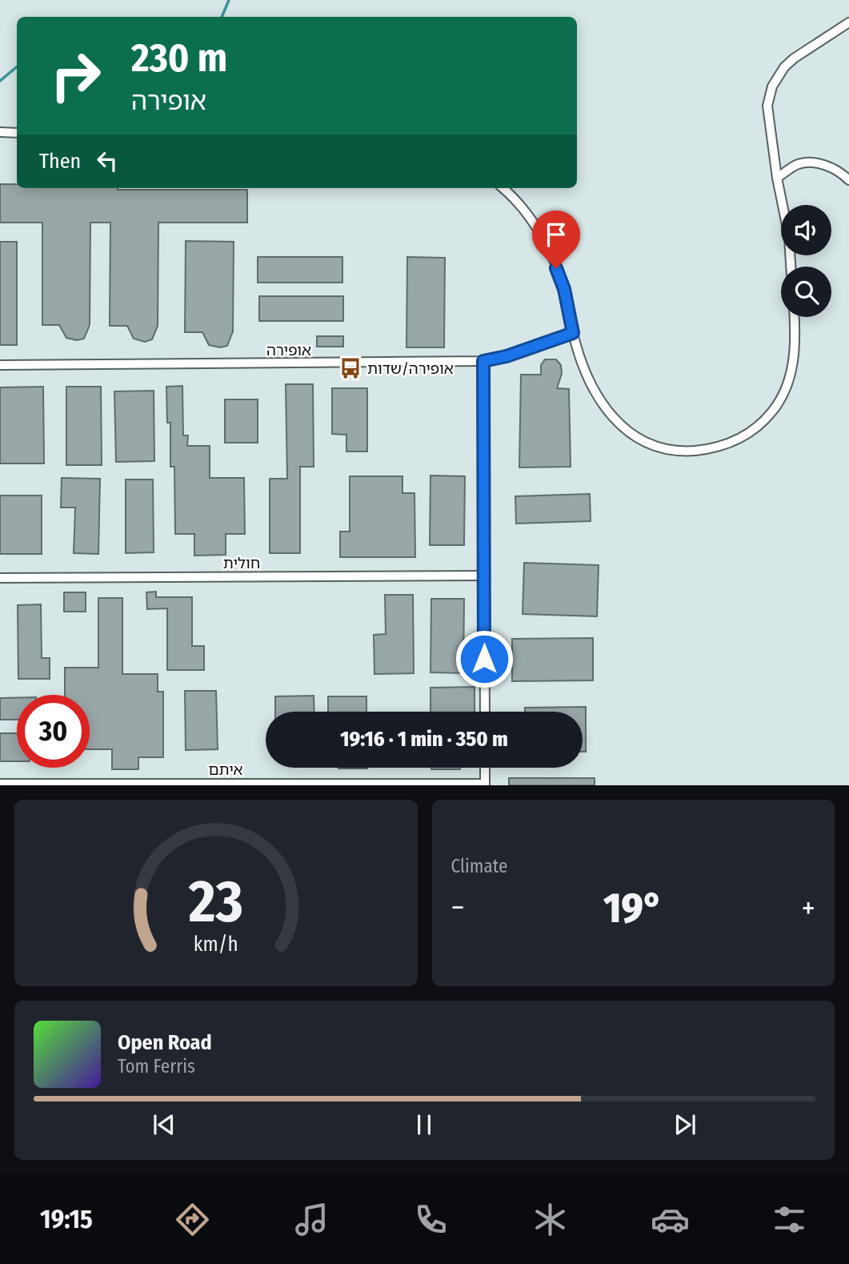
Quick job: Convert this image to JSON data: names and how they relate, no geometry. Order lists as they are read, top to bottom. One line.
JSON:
{"streets":{"street":["אופירה","חולית","איתם"]},"places":{"bus stop":["אופירה/שדות"]},"page":{"turn":["230 m","אופירה"],"then":"Then","limit":"30","trip":"19:16 · 1 min · 350 m","tile":"Climate","heat":["−","19°","+"],"song":["Open Road","Tom Ferris"],"tabs":"19:15","gauge":["23","km/h"]}}
